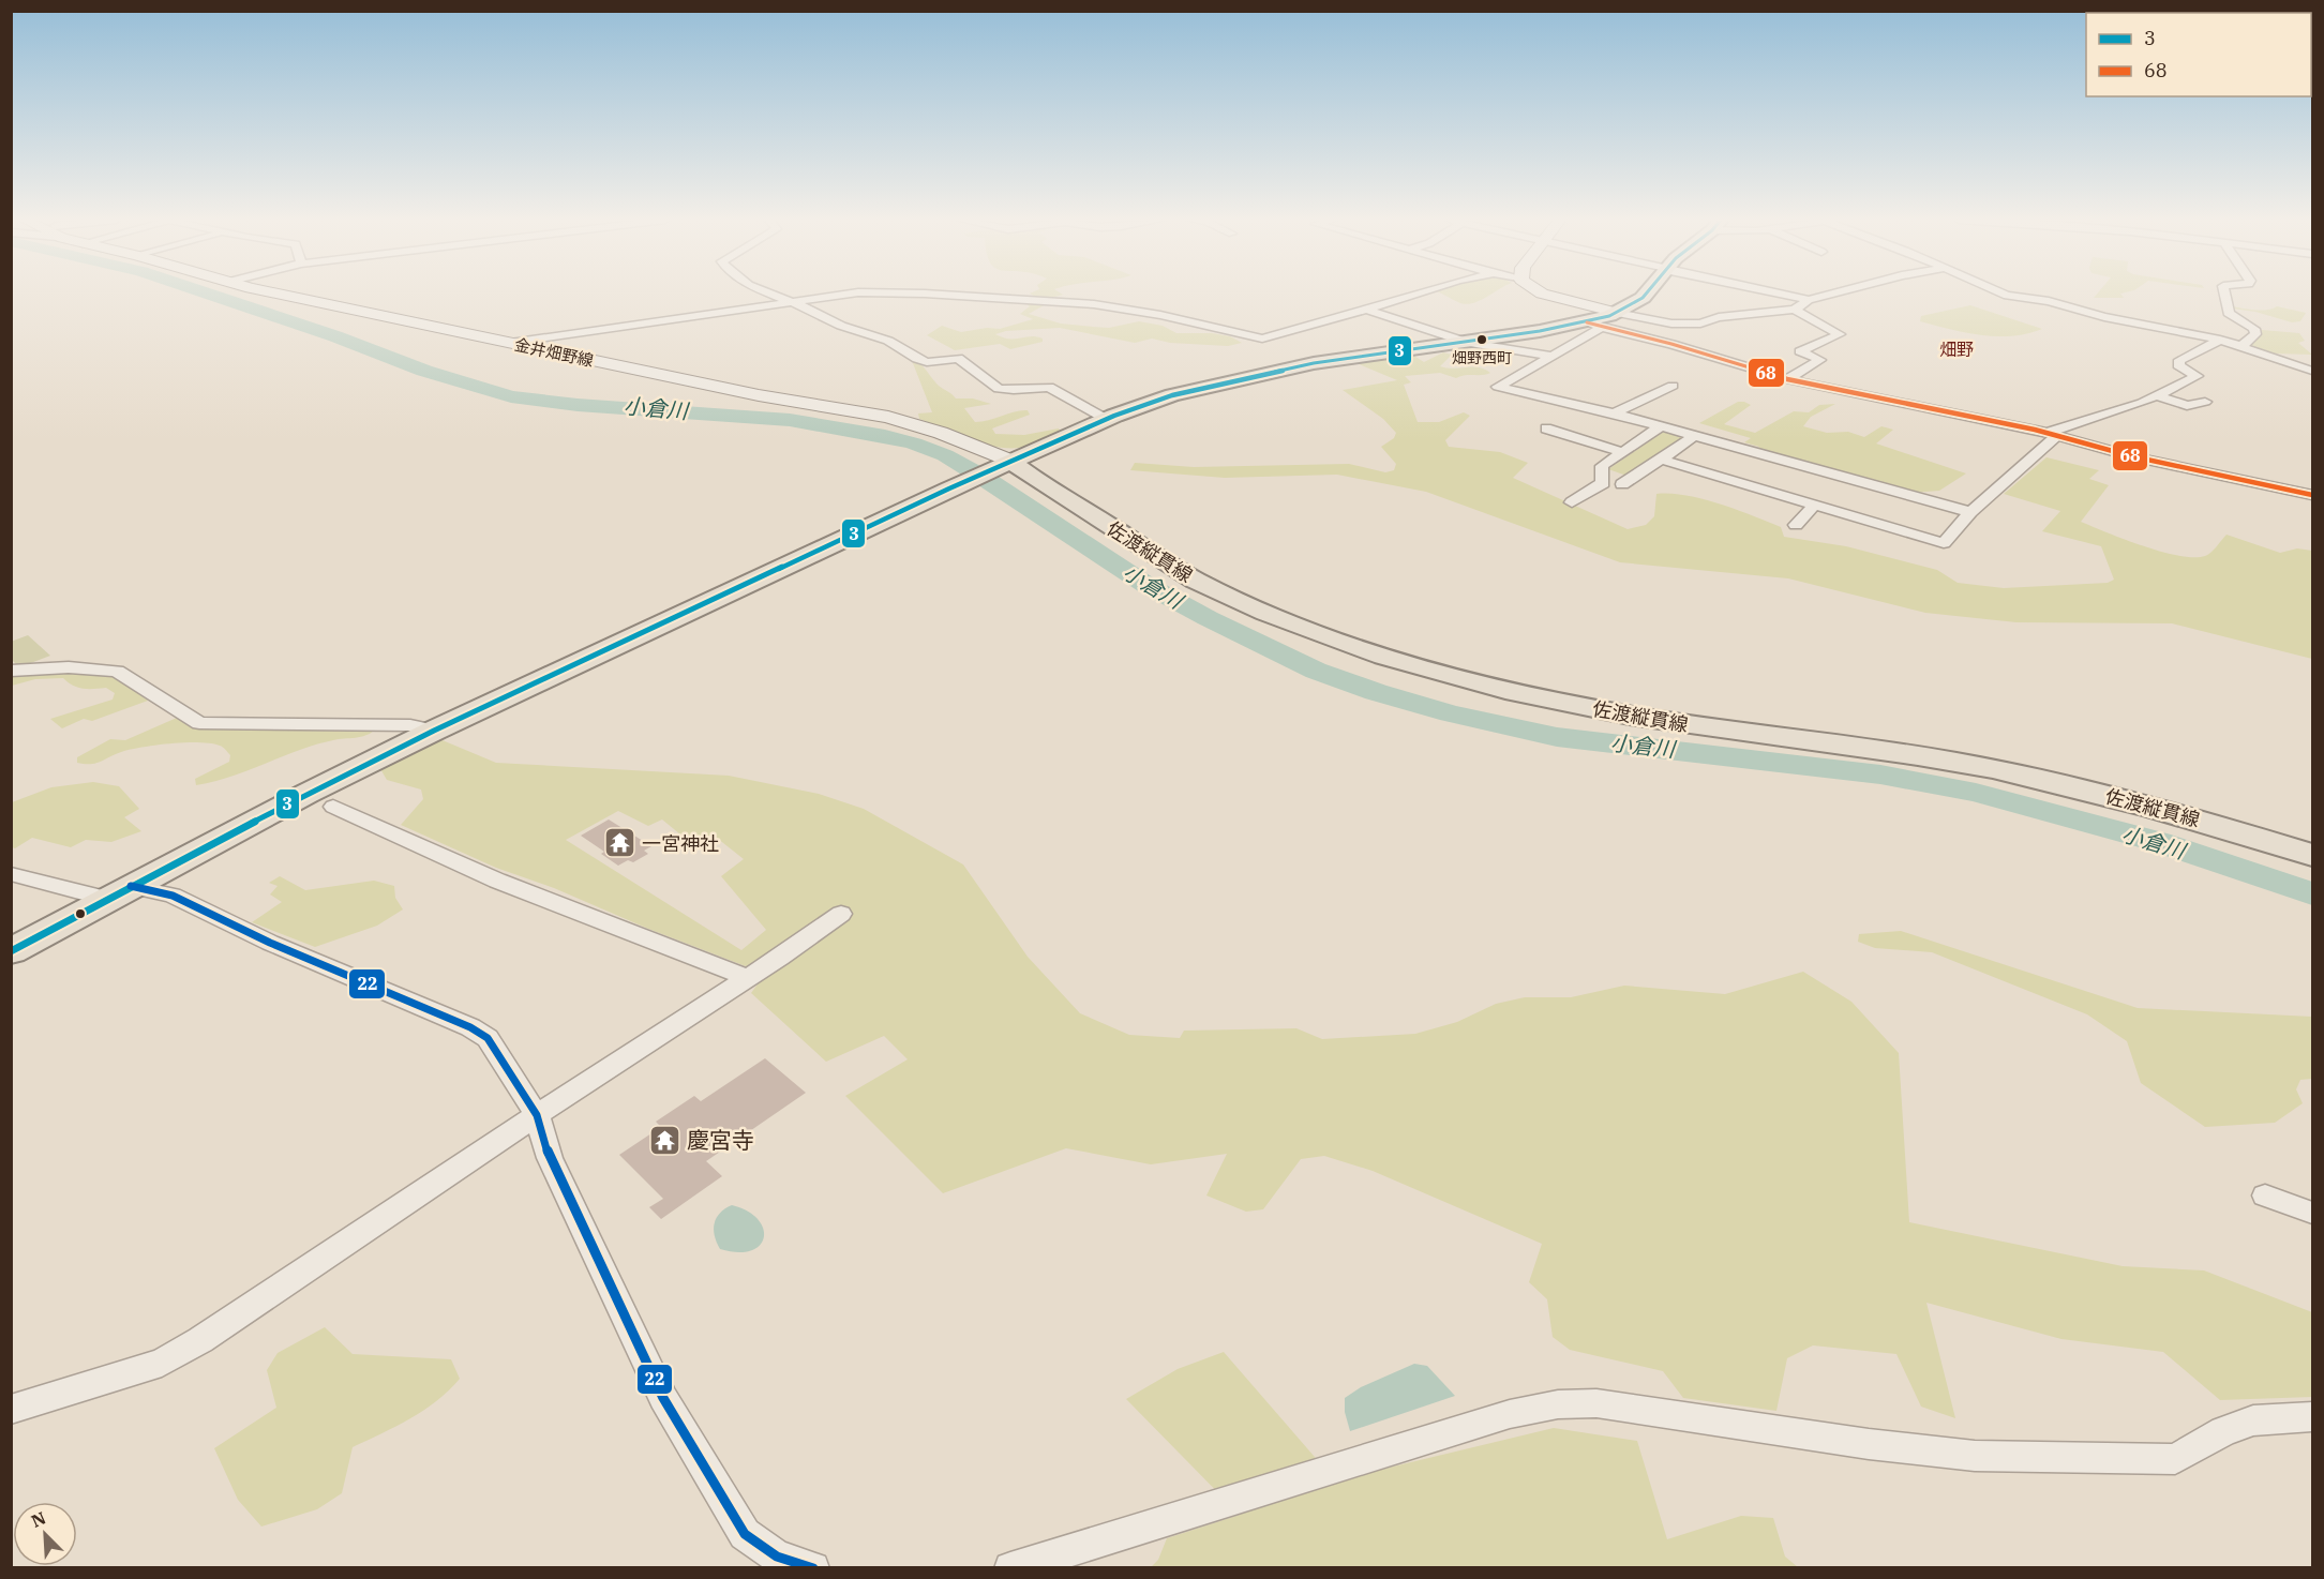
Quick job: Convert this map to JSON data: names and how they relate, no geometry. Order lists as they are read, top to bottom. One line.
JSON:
{"streets":{"main road":["金井畑野線","佐渡縦貫線"]},"crossings":[["金井畑野線","佐渡縦貫線"]],"districts":["畑野"],"water":["小倉川"],"places":{"other":["畑野西町"],"temple":["一宮神社","慶宮寺"]},"lines":["transit line 3","transit line 68","transit line 22"],"legend":["3","68"],"north":"top left"}
